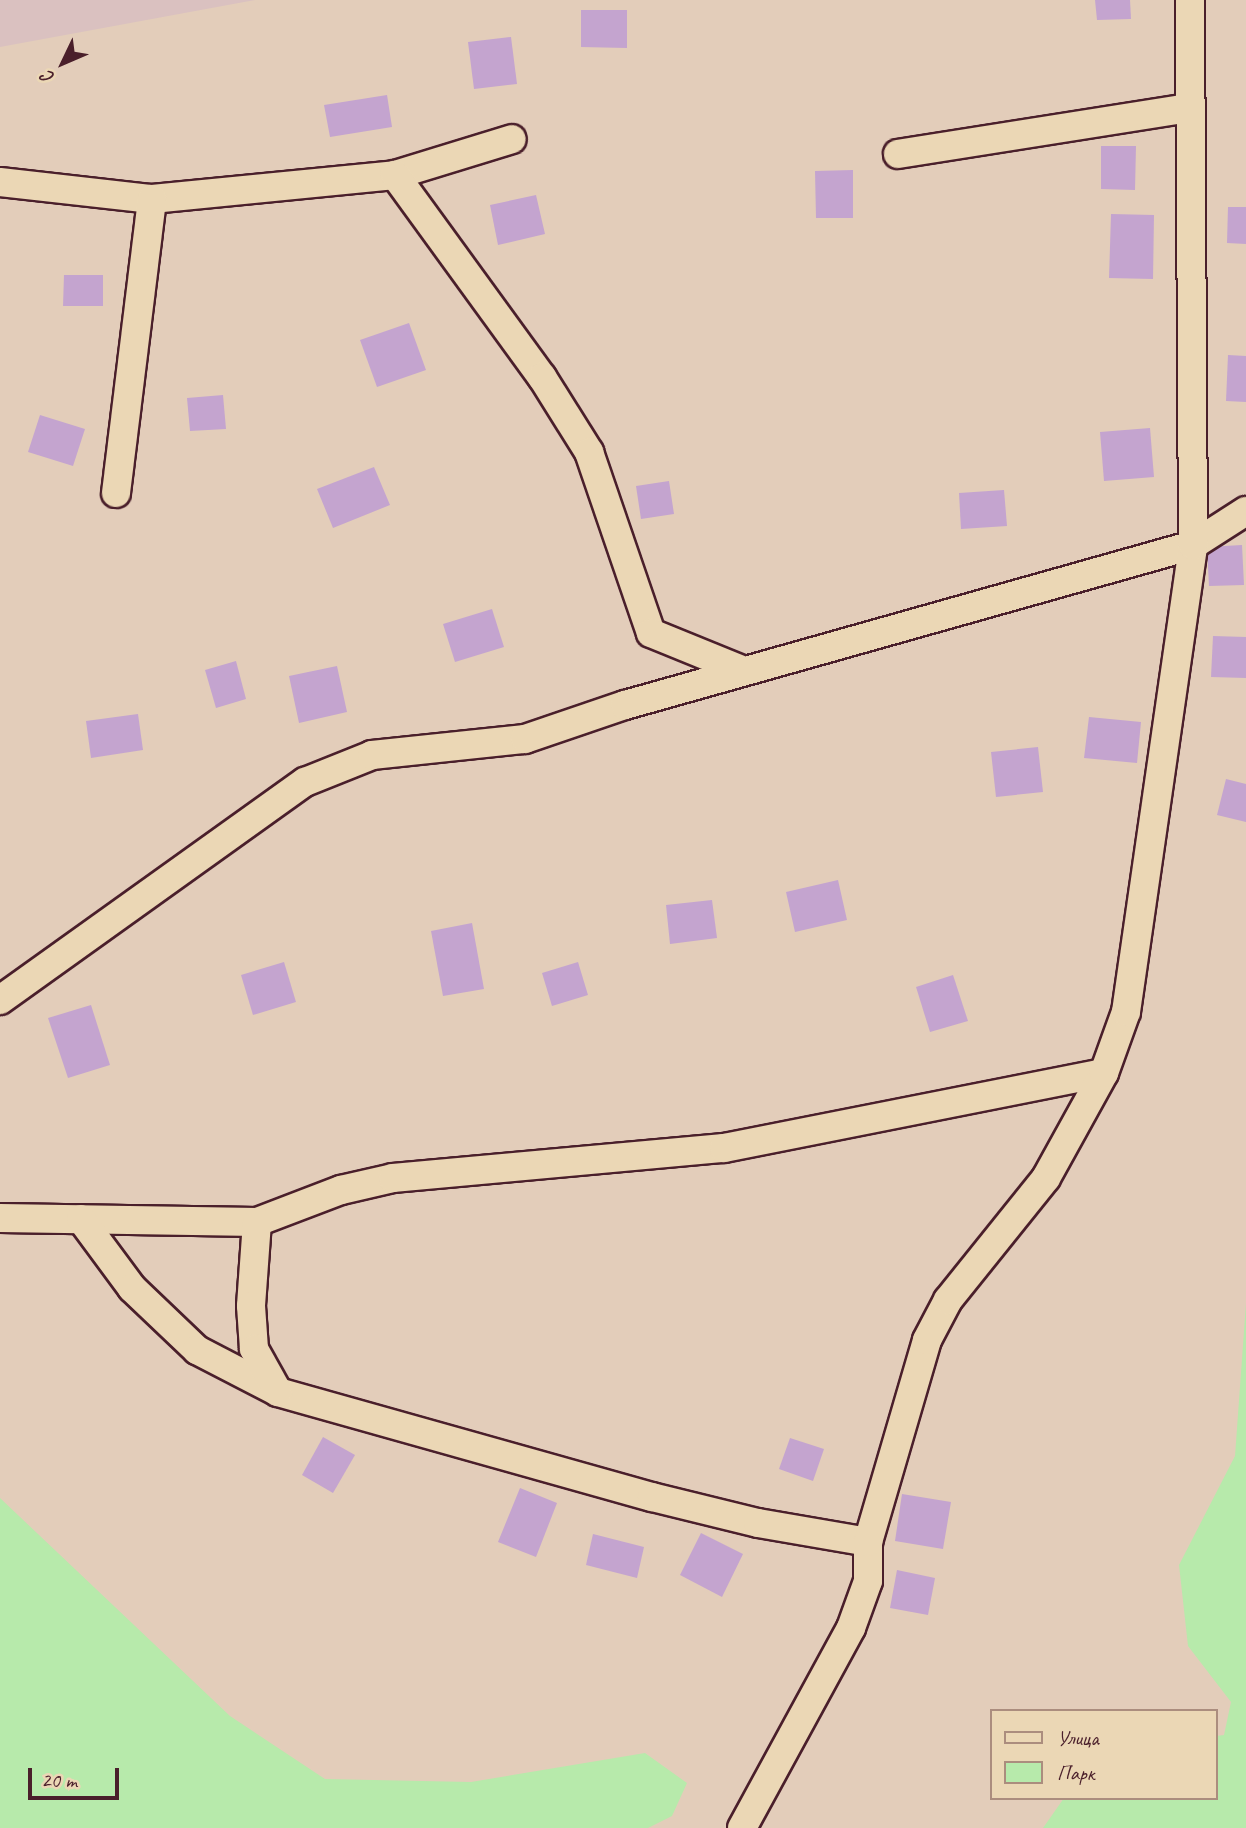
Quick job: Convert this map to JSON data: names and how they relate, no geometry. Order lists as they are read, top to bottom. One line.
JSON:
{"legend":["Улица","Парк"],"scale_bar":"20 m","north":"bottom left"}
